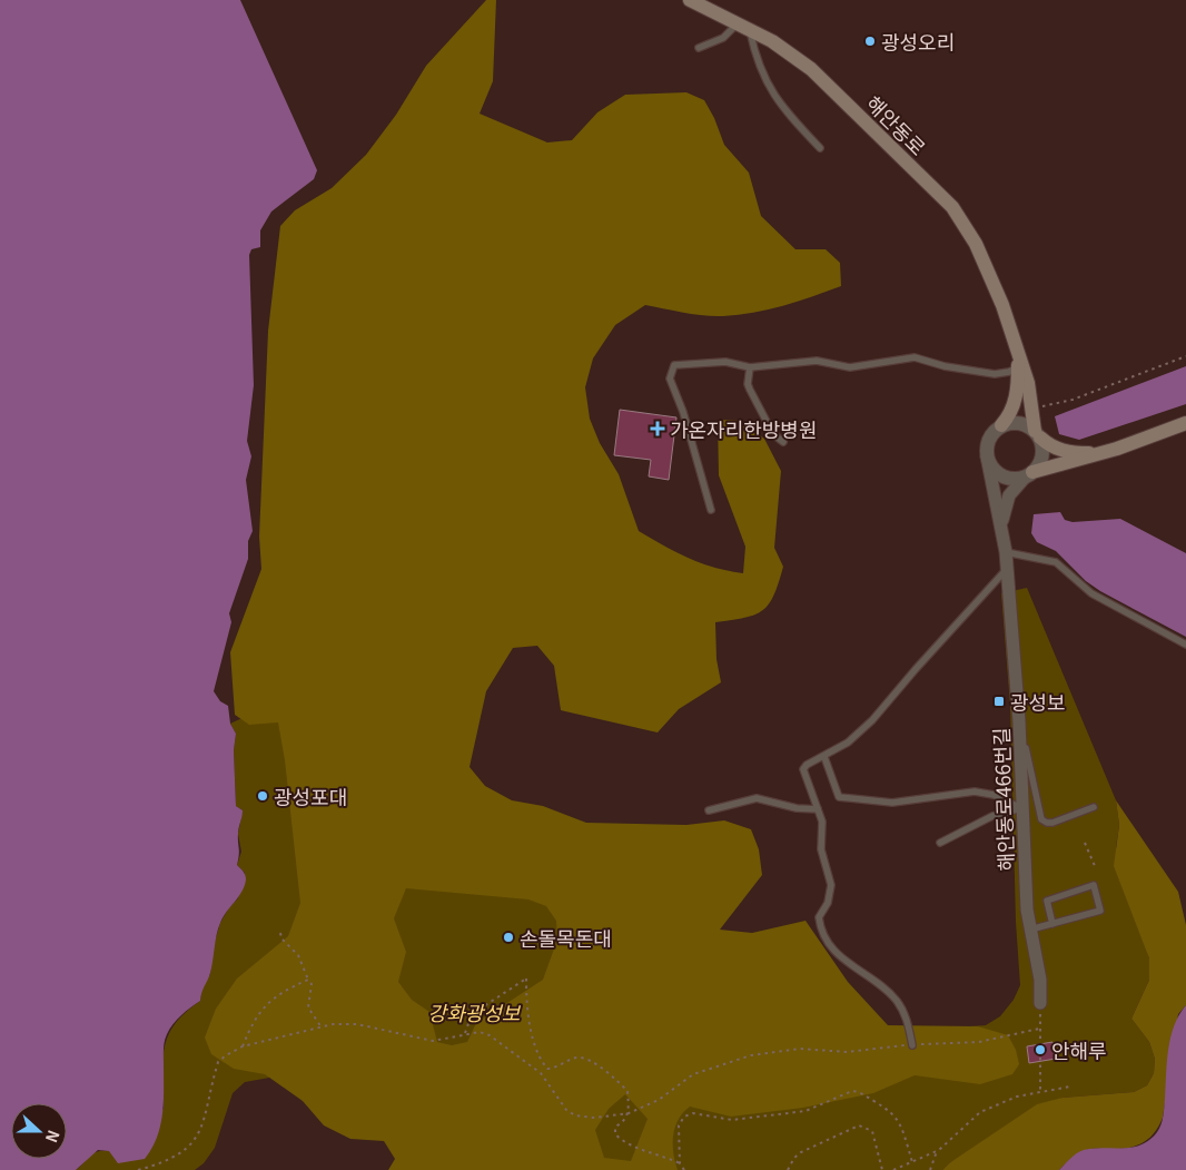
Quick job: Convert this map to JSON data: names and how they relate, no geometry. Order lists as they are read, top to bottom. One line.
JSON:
{"streets":{"main road":["해안동로"],"street":["해안동로466번길"]},"crossings":[["해안동로","해안동로466번길"]],"parks":["강화광성보"],"places":{"other":["광성오리","광성포대","손돌목돈대","안해루"],"health":["가온자리한방병원"],"transit":["광성보"]},"north":"right"}
